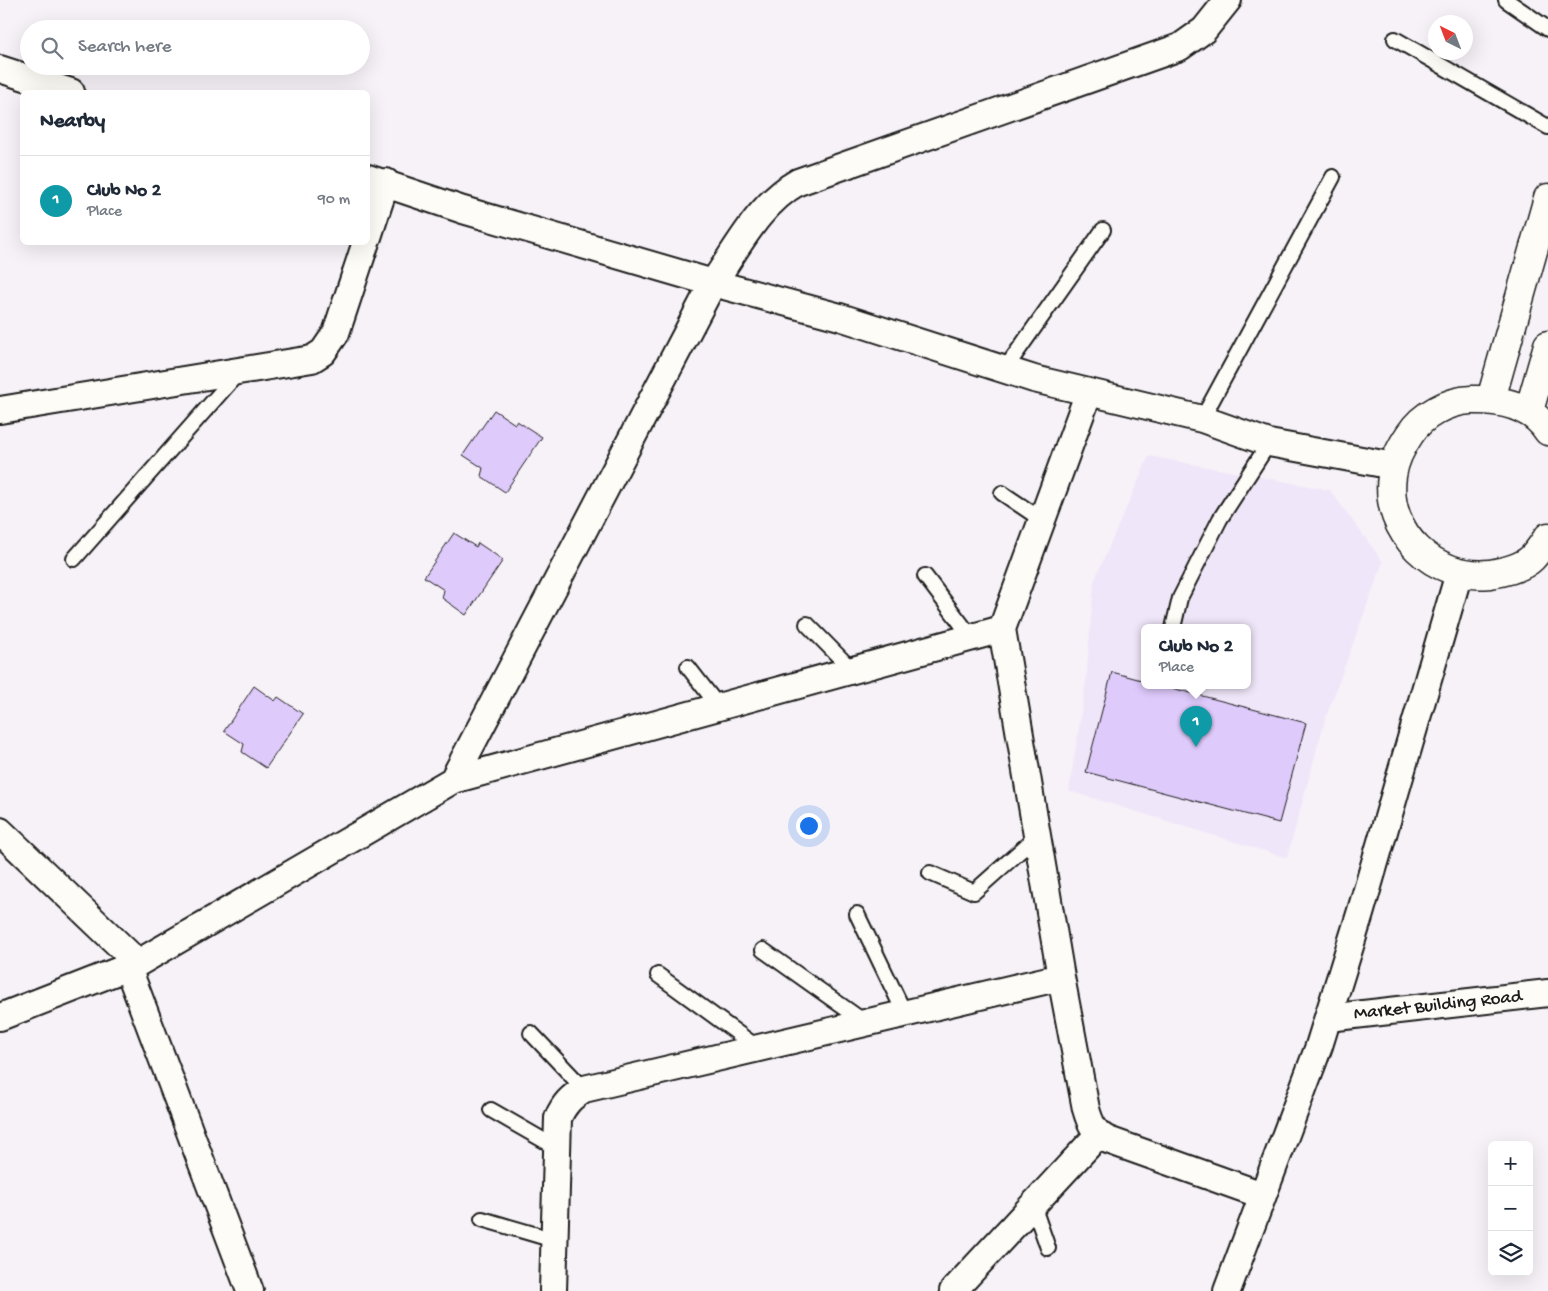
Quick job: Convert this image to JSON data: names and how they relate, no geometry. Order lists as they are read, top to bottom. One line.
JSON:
{"streets":{"street":["Market Building Road"]},"north":"top left","page":{"search":"Search here","heading":"Nearby","list":[{"mark":"1","name":"Club No 2","note":"Place","value":"90 m"}],"popup":["Club No 2","Place"],"pins":"1","map_buttons":["+","−"]}}
